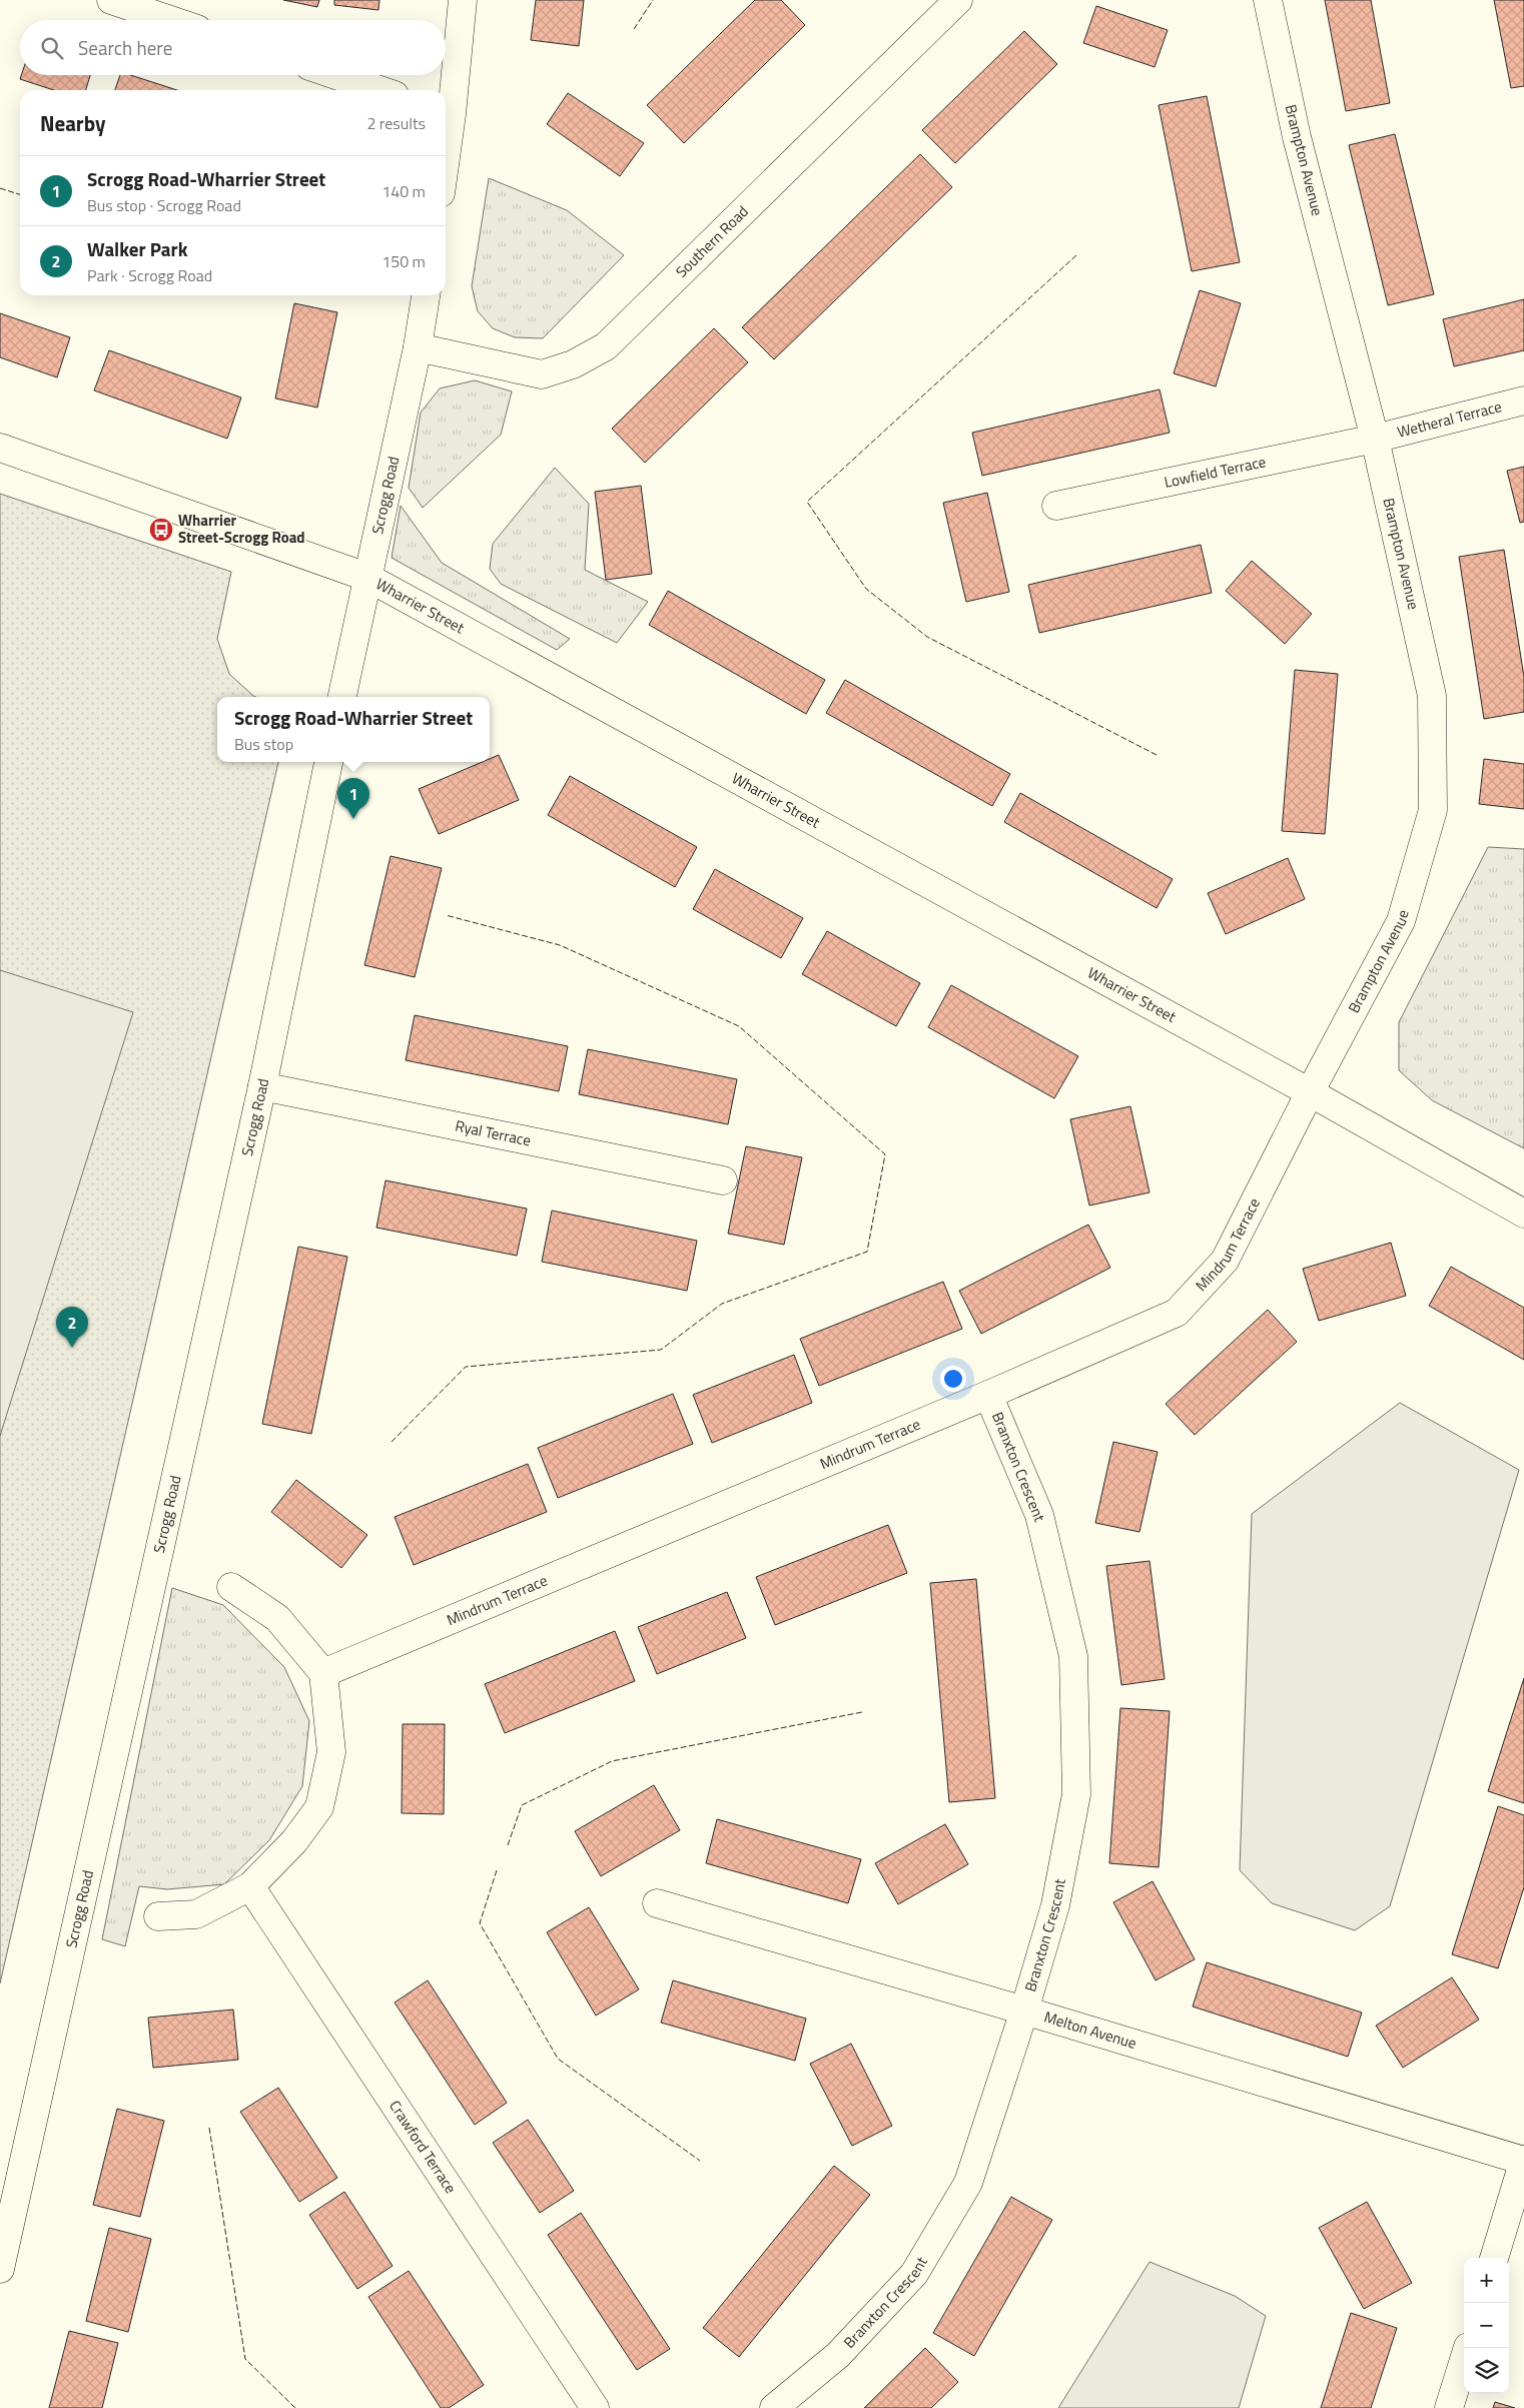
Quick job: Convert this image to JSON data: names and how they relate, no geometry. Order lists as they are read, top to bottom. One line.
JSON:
{"streets":{"street":["Brampton Avenue","Southern Road","Wetheral Terrace","Lowfield Terrace","Scrogg Road","Wharrier Street","Ryal Terrace","Mindrum Terrace","Branxton Crescent","Melton Avenue","Crawford Terrace"]},"crossings":[["Brampton Avenue","Wetheral Terrace"],["Brampton Avenue","Lowfield Terrace"],["Brampton Avenue","Wharrier Street"],["Brampton Avenue","Mindrum Terrace"],["Southern Road","Scrogg Road"],["Wetheral Terrace","Lowfield Terrace"],["Scrogg Road","Wharrier Street"],["Scrogg Road","Ryal Terrace"],["Wharrier Street","Mindrum Terrace"],["Mindrum Terrace","Branxton Crescent"],["Branxton Crescent","Melton Avenue"]],"places":{"bus stop":["Wharrier Street-Scrogg Road"]},"page":{"search":"Search here","heading":["Nearby","2 results"],"list":[{"mark":"1","name":"Scrogg Road-Wharrier Street","note":"Bus stop · Scrogg Road","value":"140 m"},{"mark":"2","name":"Walker Park","note":"Park · Scrogg Road","value":"150 m"}],"popup":["Scrogg Road-Wharrier Street","Bus stop"],"pins":["1","2"],"map_buttons":["+","−"]}}
